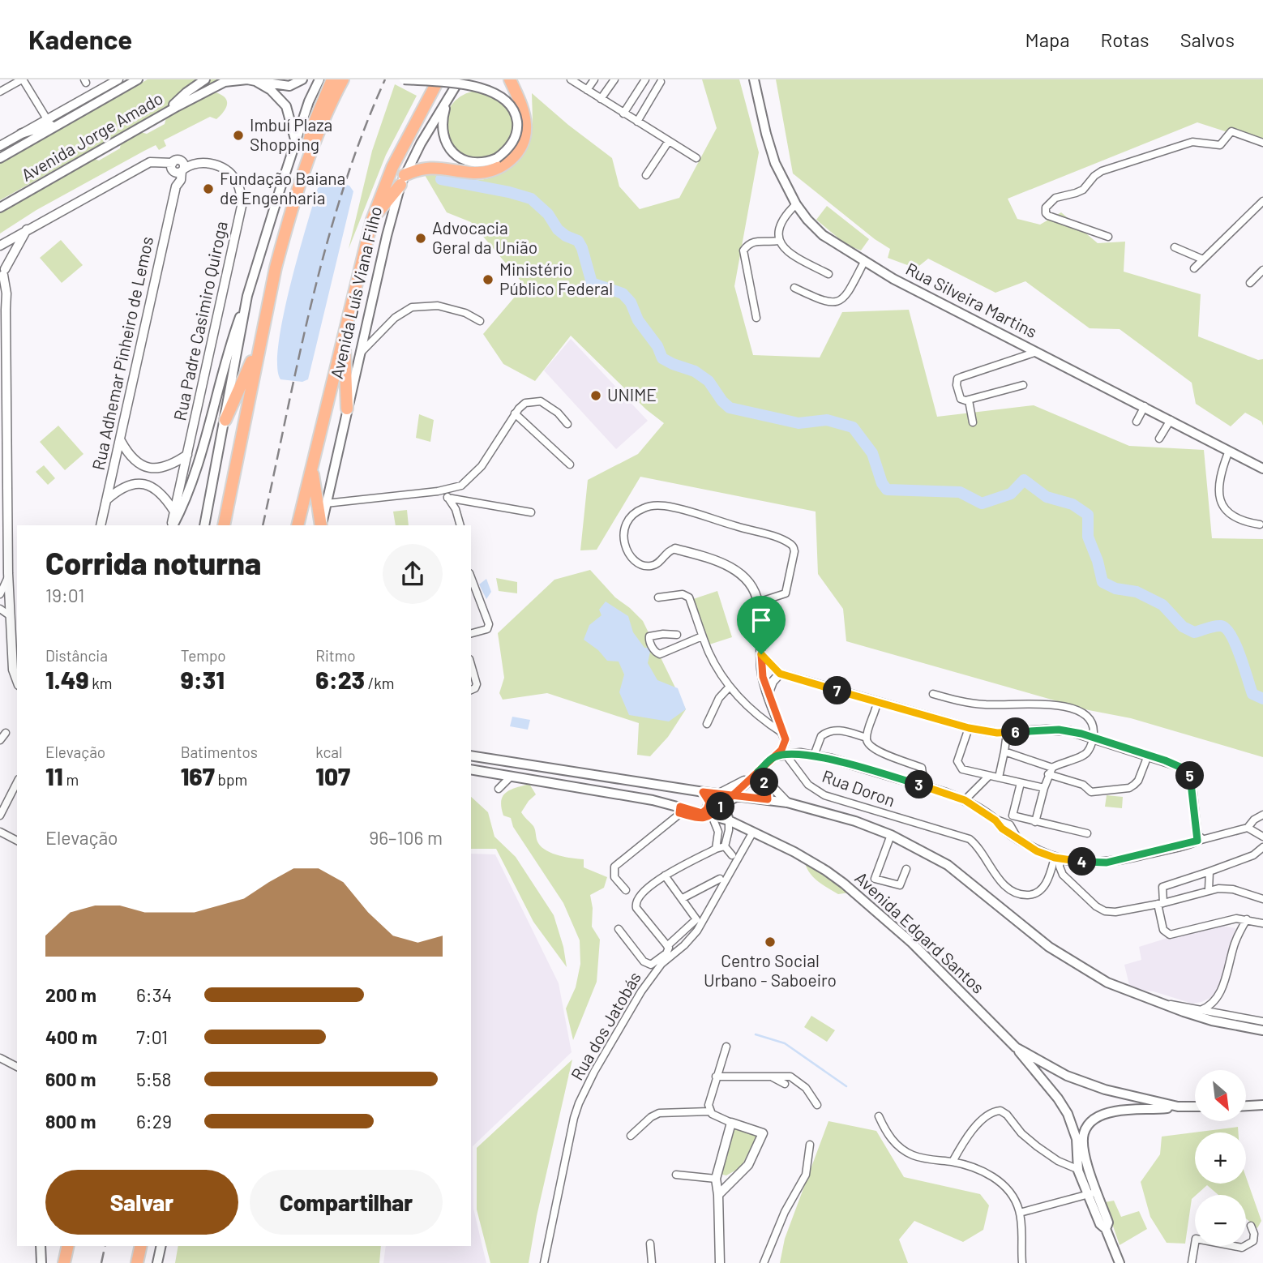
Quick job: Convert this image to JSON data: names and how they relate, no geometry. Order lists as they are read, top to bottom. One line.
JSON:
{"streets":{"highway":["Avenida Luís Viana Filho"],"main road":["Avenida Jorge Amado","Rua Silveira Martins","Avenida Edgard Santos"],"street":["Rua Padre Casimiro Quiroga","Rua Adhemar Pinheiro de Lemos","Rua Doron","Rua dos Jatobás"]},"crossings":[["Rua Padre Casimiro Quiroga","Rua Adhemar Pinheiro de Lemos"],["Avenida Edgard Santos","Rua dos Jatobás"]],"places":["Imbuí Plaza Shopping","Fundação Baiana de Engenharia","Advocacia Geral da União","Ministério Público Federal","UNIME","Centro Social Urbano - Saboeiro"],"north":"bottom right","page":{"header":"Kadence","nav":["Mapa","Rotas","Salvos"],"heading":["Corrida noturna","19:01"],"stats":[["Distância","1.49 km"],["Tempo","9:31"],["Ritmo","6:23 /km"],["Elevação","11 m"],["Batimentos","167 bpm"],["kcal","107"]],"pins":["7","6","5","2","3","1","4"],"chart":["Elevação","96–106 m"],"list":[{"name":"200 m","note":"6:34"},{"name":"400 m","note":"7:01"},{"name":"600 m","note":"5:58"},{"name":"800 m","note":"6:29"}],"map_buttons":["+","−"],"buttons":["Salvar","Compartilhar"]}}
